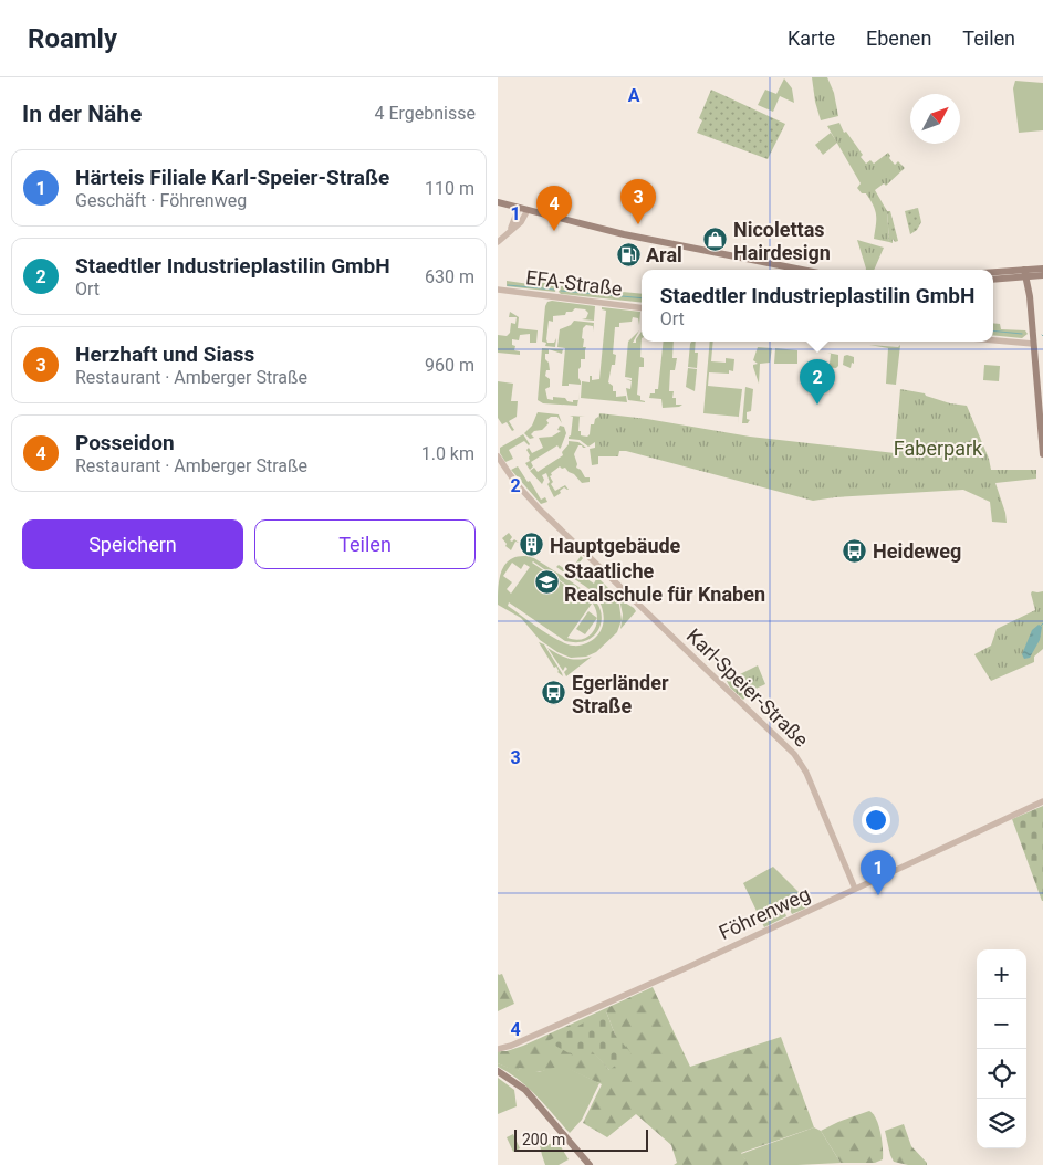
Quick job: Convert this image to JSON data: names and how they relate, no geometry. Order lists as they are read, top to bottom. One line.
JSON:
{"streets":{"street":["EFA-Straße","Karl-Speier-Straße","Föhrenweg"]},"crossings":[["Karl-Speier-Straße","Föhrenweg"]],"parks":["Faberpark"],"places":{"shop":["Nicolettas Hairdesign"],"fuel station":["Aral"],"building":["Hauptgebäude"],"bus stop":["Heideweg","Egerländer Straße"],"school or university":["Staatliche Realschule für Knaben"]},"scale_bar":"200 m","north":"top right","page":{"header":"Roamly","nav":["Karte","Ebenen","Teilen"],"heading":["In der Nähe","4 Ergebnisse"],"list":[{"mark":"1","name":"Härteis Filiale Karl-Speier-Straße","note":"Geschäft · Föhrenweg","value":"110 m"},{"mark":"2","name":"Staedtler Industrieplastilin GmbH","note":"Ort","value":"630 m"},{"mark":"3","name":"Herzhaft und Siass","note":"Restaurant · Amberger Straße","value":"960 m"},{"mark":"4","name":"Posseidon","note":"Restaurant · Amberger Straße","value":"1.0 km"}],"pins":["3","4","2","1"],"popup":["Staedtler Industrieplastilin GmbH","Ort"],"buttons":["Speichern","Teilen"],"map_buttons":["+","−"],"scale":"200 m"},"grid":{"columns":["A"],"rows":["1","2","3","4"]}}
